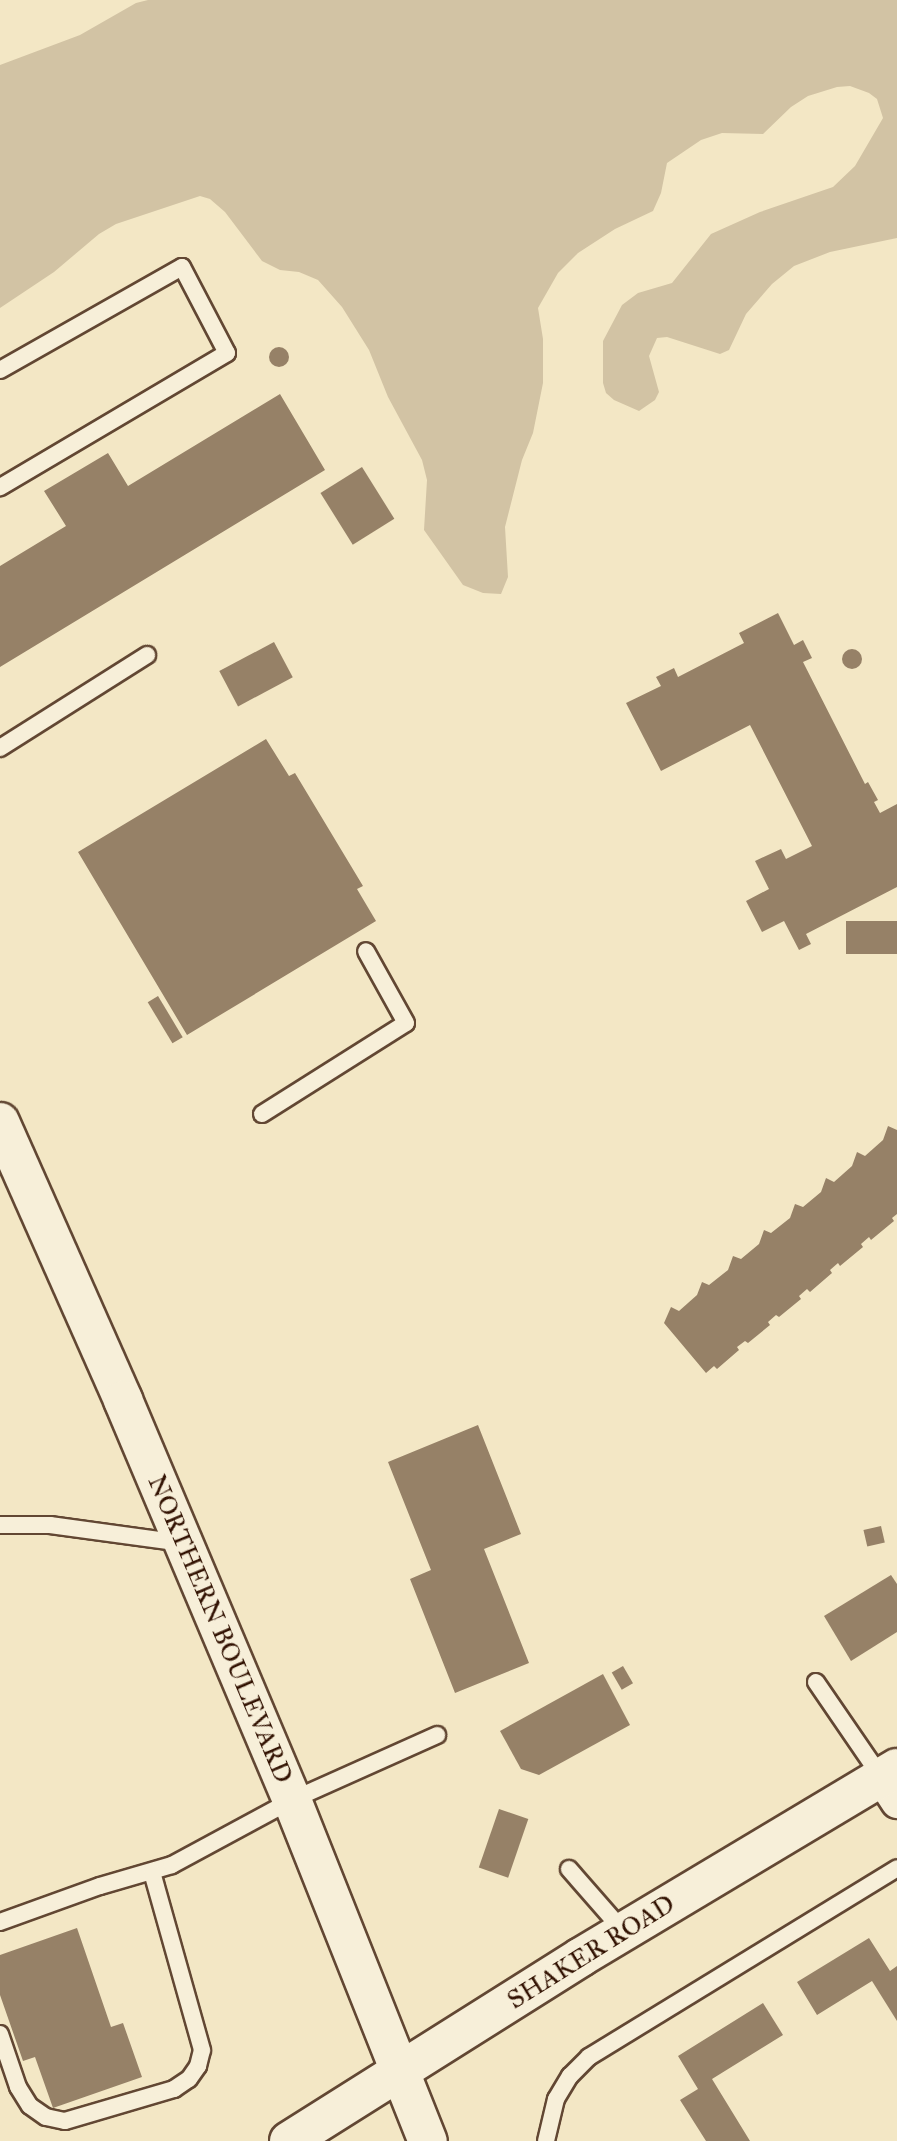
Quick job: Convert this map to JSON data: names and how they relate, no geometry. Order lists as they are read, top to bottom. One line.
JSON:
{"streets":{"main road":["NORTHERN BOULEVARD","SHAKER ROAD"]},"crossings":[["NORTHERN BOULEVARD","SHAKER ROAD"]]}
